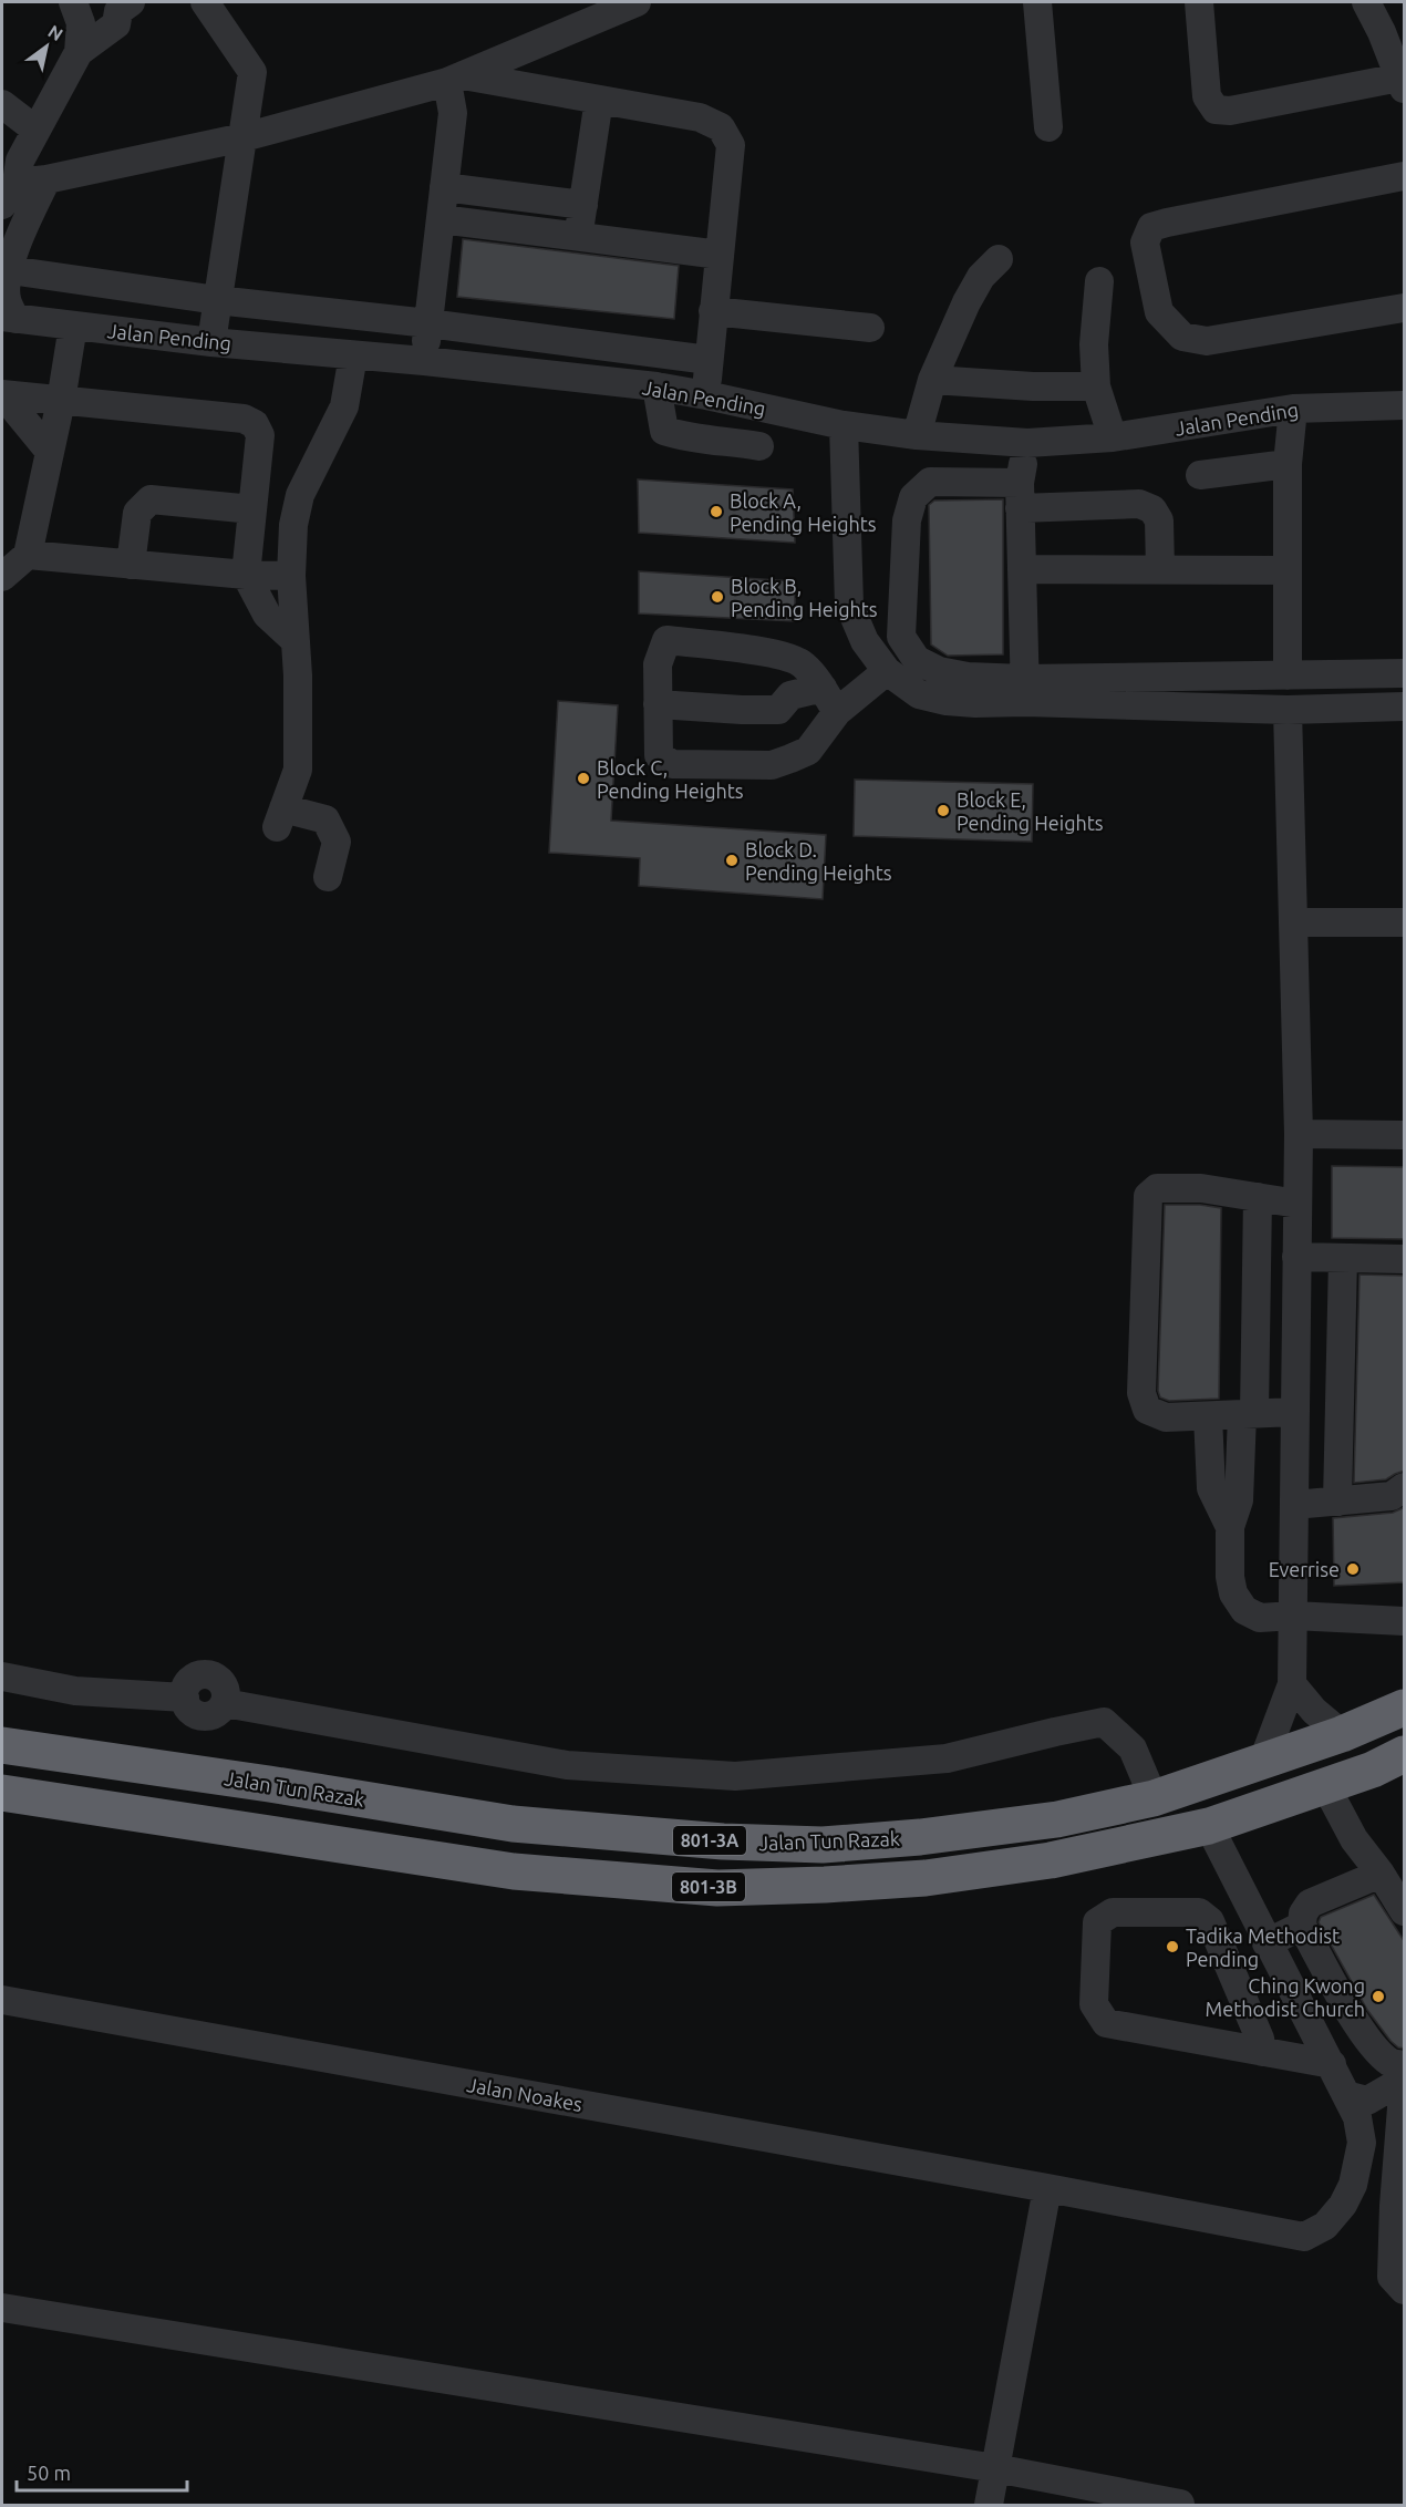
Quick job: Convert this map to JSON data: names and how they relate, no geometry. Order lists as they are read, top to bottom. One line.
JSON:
{"streets":{"highway":["Jalan Tun Razak","801-3A","801-3B"],"street":["Jalan Pending","Jalan Noakes"]},"places":["Block A, Pending Heights","Block B, Pending Heights","Block C, Pending Heights","Block E, Pending Heights","Block D. Pending Heights","Everrise","Tadika Methodist Pending","Ching Kwong Methodist Church"],"scale_bar":"50 m","north":"top right"}
